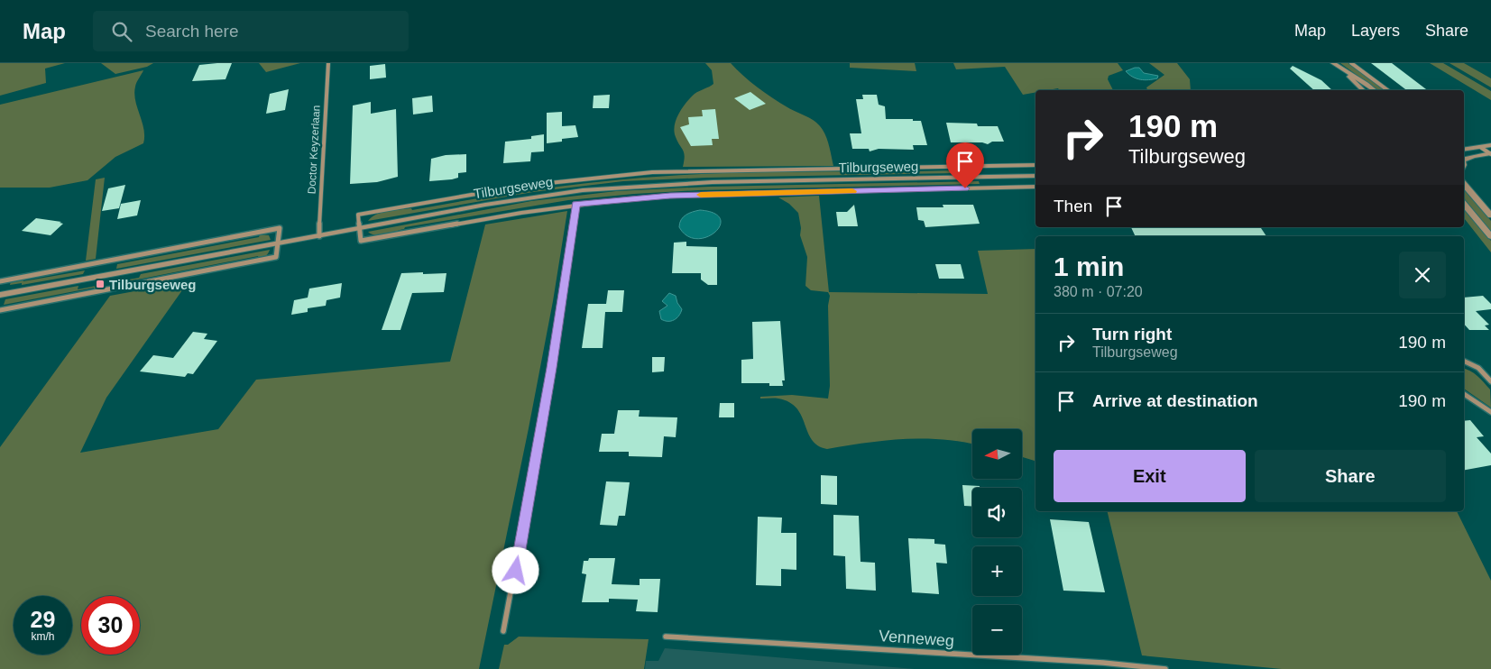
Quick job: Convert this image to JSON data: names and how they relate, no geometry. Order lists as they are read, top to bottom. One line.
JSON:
{"streets":{"street":["Doctor Keyzerlaan","Tilburgseweg","Venneweg"]},"crossings":[["Doctor Keyzerlaan","Tilburgseweg"]],"places":{"transit":["Tilburgseweg"]},"north":"left","page":{"header":"Map","search":"Search here","nav":["Map","Layers","Share"],"turn":["190 m","Tilburgseweg"],"then":"Then","heading":["1 min","380 m · 07:20"],"list":[{"name":"Turn right","note":"Tilburgseweg","value":"190 m"},{"name":"Arrive at destination","value":"190 m"}],"map_buttons":["+","−"],"buttons":["Exit","Share"],"speed":"29 km/h","limit":"30"}}
